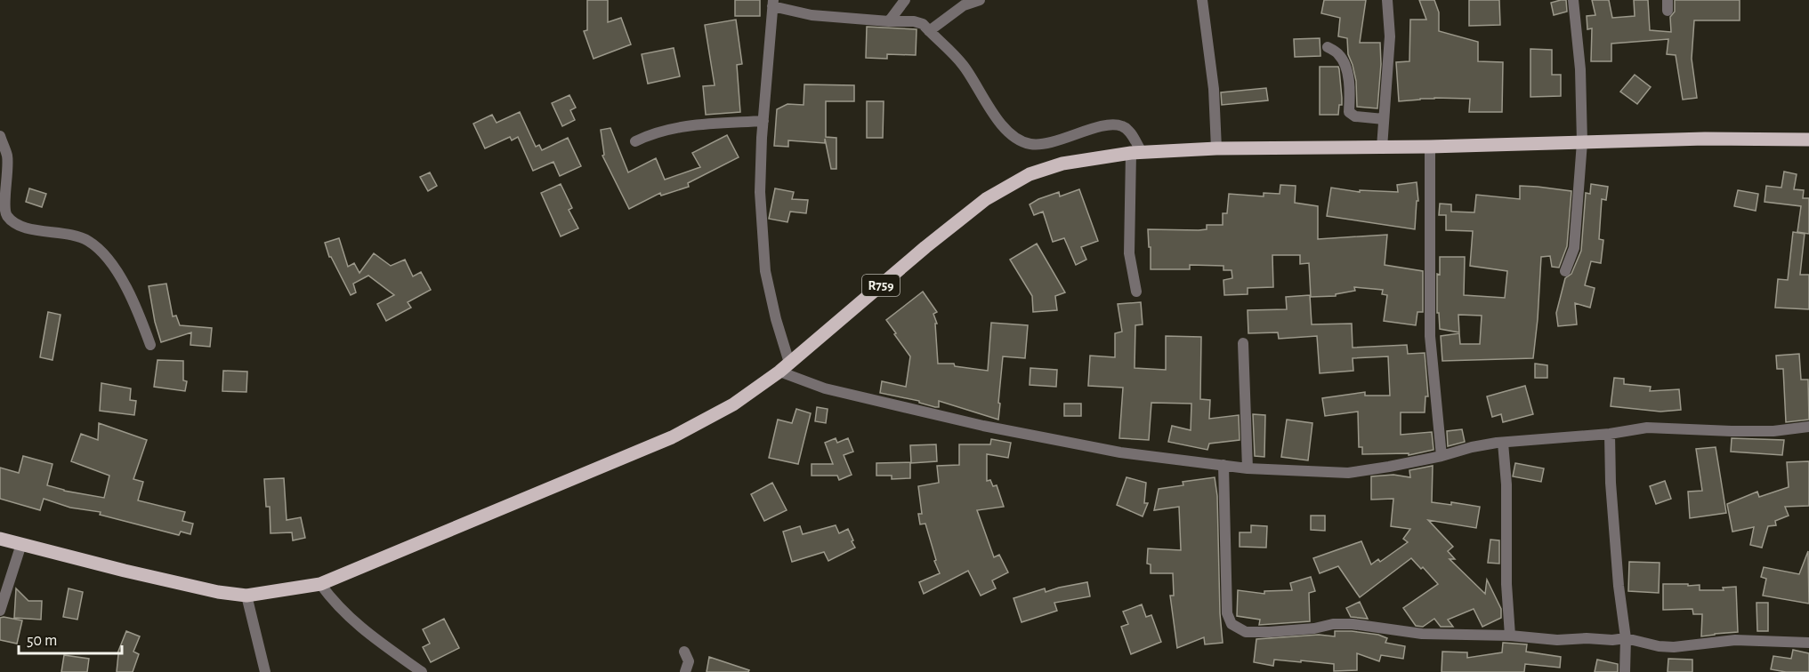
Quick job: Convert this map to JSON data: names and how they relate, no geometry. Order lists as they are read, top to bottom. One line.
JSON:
{"streets":{"main road":["R759"]},"scale_bar":"50 m"}
